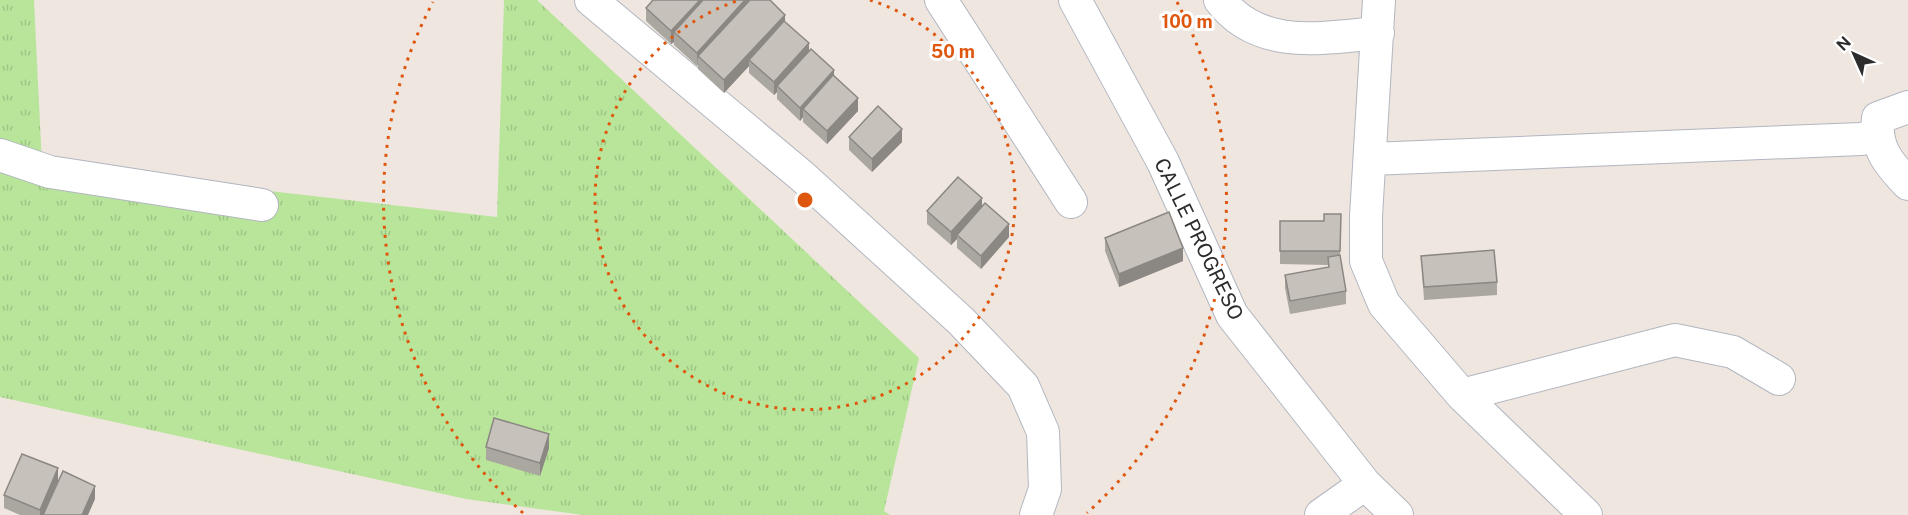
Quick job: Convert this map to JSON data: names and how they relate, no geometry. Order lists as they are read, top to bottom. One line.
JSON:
{"streets":{"street":["CALLE PROGRESO"]},"north":"top left","rings":["100 m","50 m"]}
